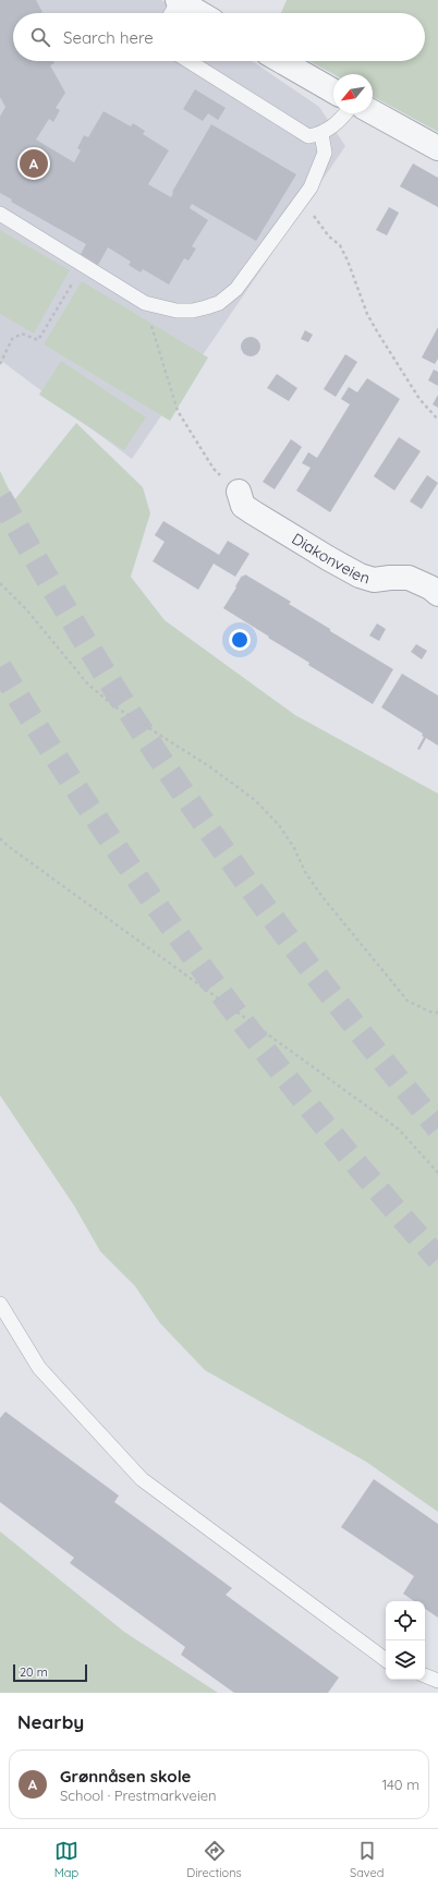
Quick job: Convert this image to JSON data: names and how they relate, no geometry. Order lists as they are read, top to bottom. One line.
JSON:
{"streets":{"street":["Diakonveien"]},"scale_bar":"20 m","north":"bottom left","page":{"search":"Search here","pins":"A","scale":"20 m","heading":"Nearby","list":[{"mark":"A","name":"Grønnåsen skole","note":"School · Prestmarkveien","value":"140 m"}],"nav":["Map","Directions","Saved"]}}
